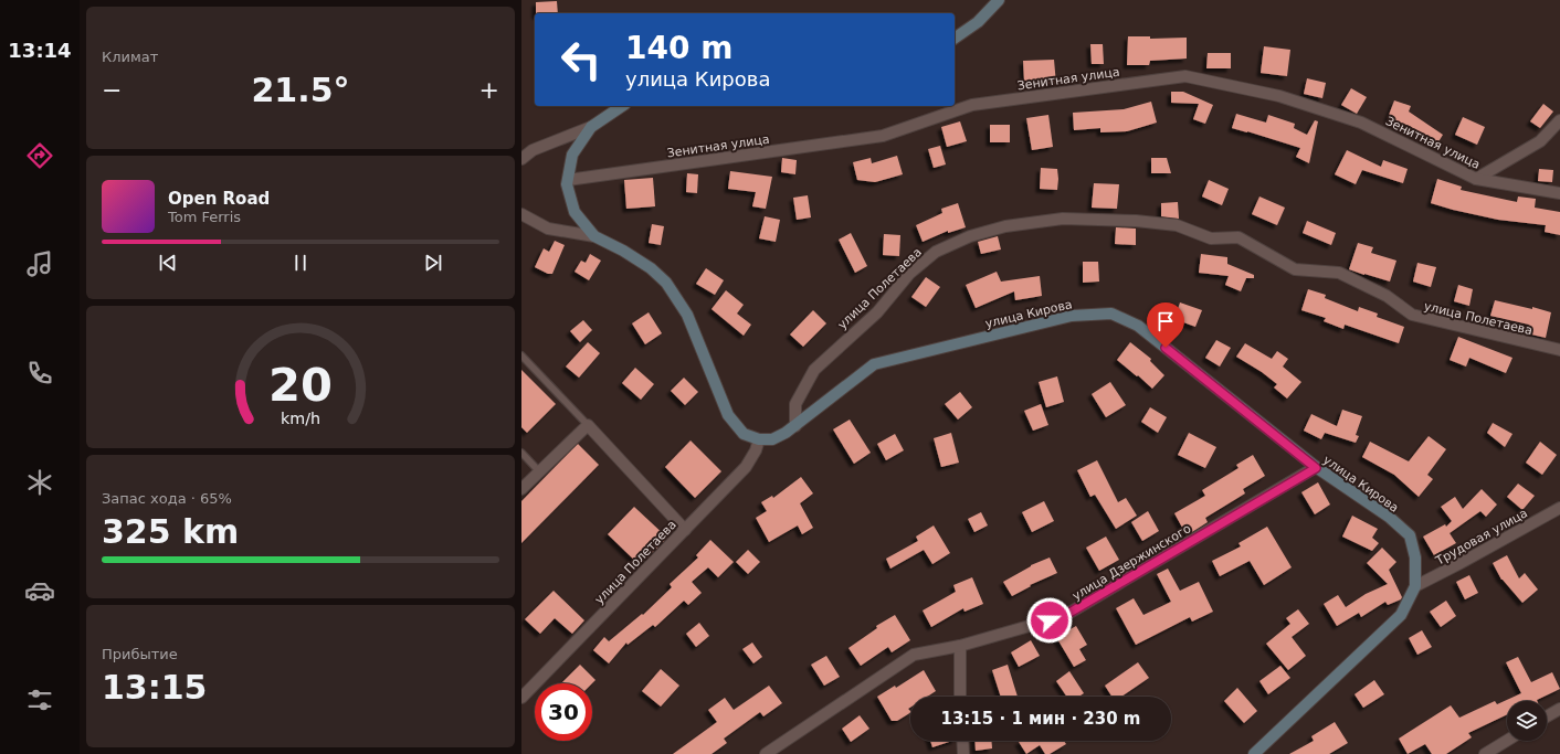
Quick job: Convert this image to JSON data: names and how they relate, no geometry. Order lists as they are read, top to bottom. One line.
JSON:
{"streets":{"main road":["улица Кирова"],"street":["Зенитная улица","улица Полетаева","Трудовая улица","улица Дзержинского"]},"crossings":[["улица Полетаева","улица Кирова"],["улица Кирова","Трудовая улица"],["улица Кирова","улица Дзержинского"]],"page":{"tabs":"13:14","tile":["Климат",["Запас хода · 65%","325 km"],["Прибытие","13:15"]],"turn":["140 m","улица Кирова"],"heat":["−","21.5°","+"],"song":["Open Road","Tom Ferris"],"limit":"30","trip":"13:15 · 1 мин · 230 m","gauge":["20","km/h"]}}
